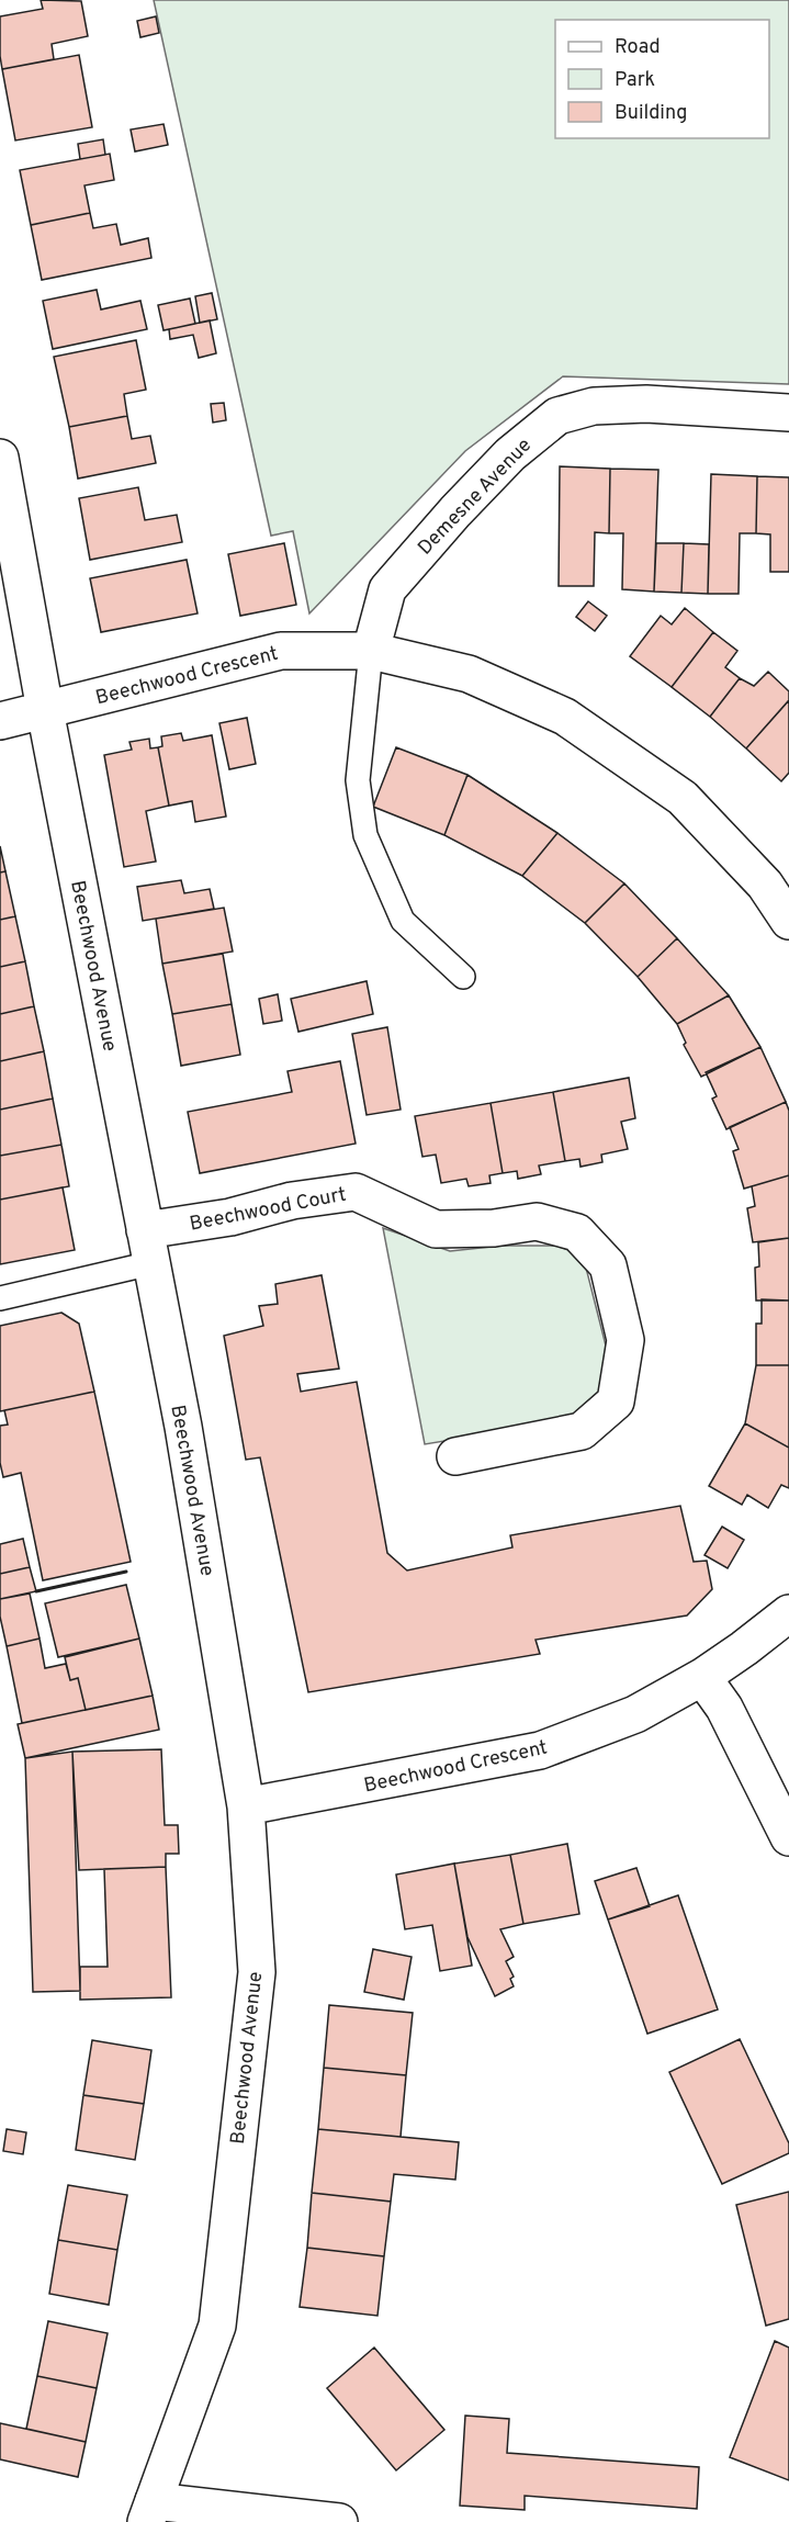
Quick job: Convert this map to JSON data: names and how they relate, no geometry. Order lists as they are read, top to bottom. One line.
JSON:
{"streets":{"street":["Demesne Avenue","Beechwood Crescent","Beechwood Avenue","Beechwood Court"]},"crossings":[["Demesne Avenue","Beechwood Crescent"],["Beechwood Crescent","Beechwood Avenue"],["Beechwood Avenue","Beechwood Court"]],"legend":["Road","Park","Building"]}
